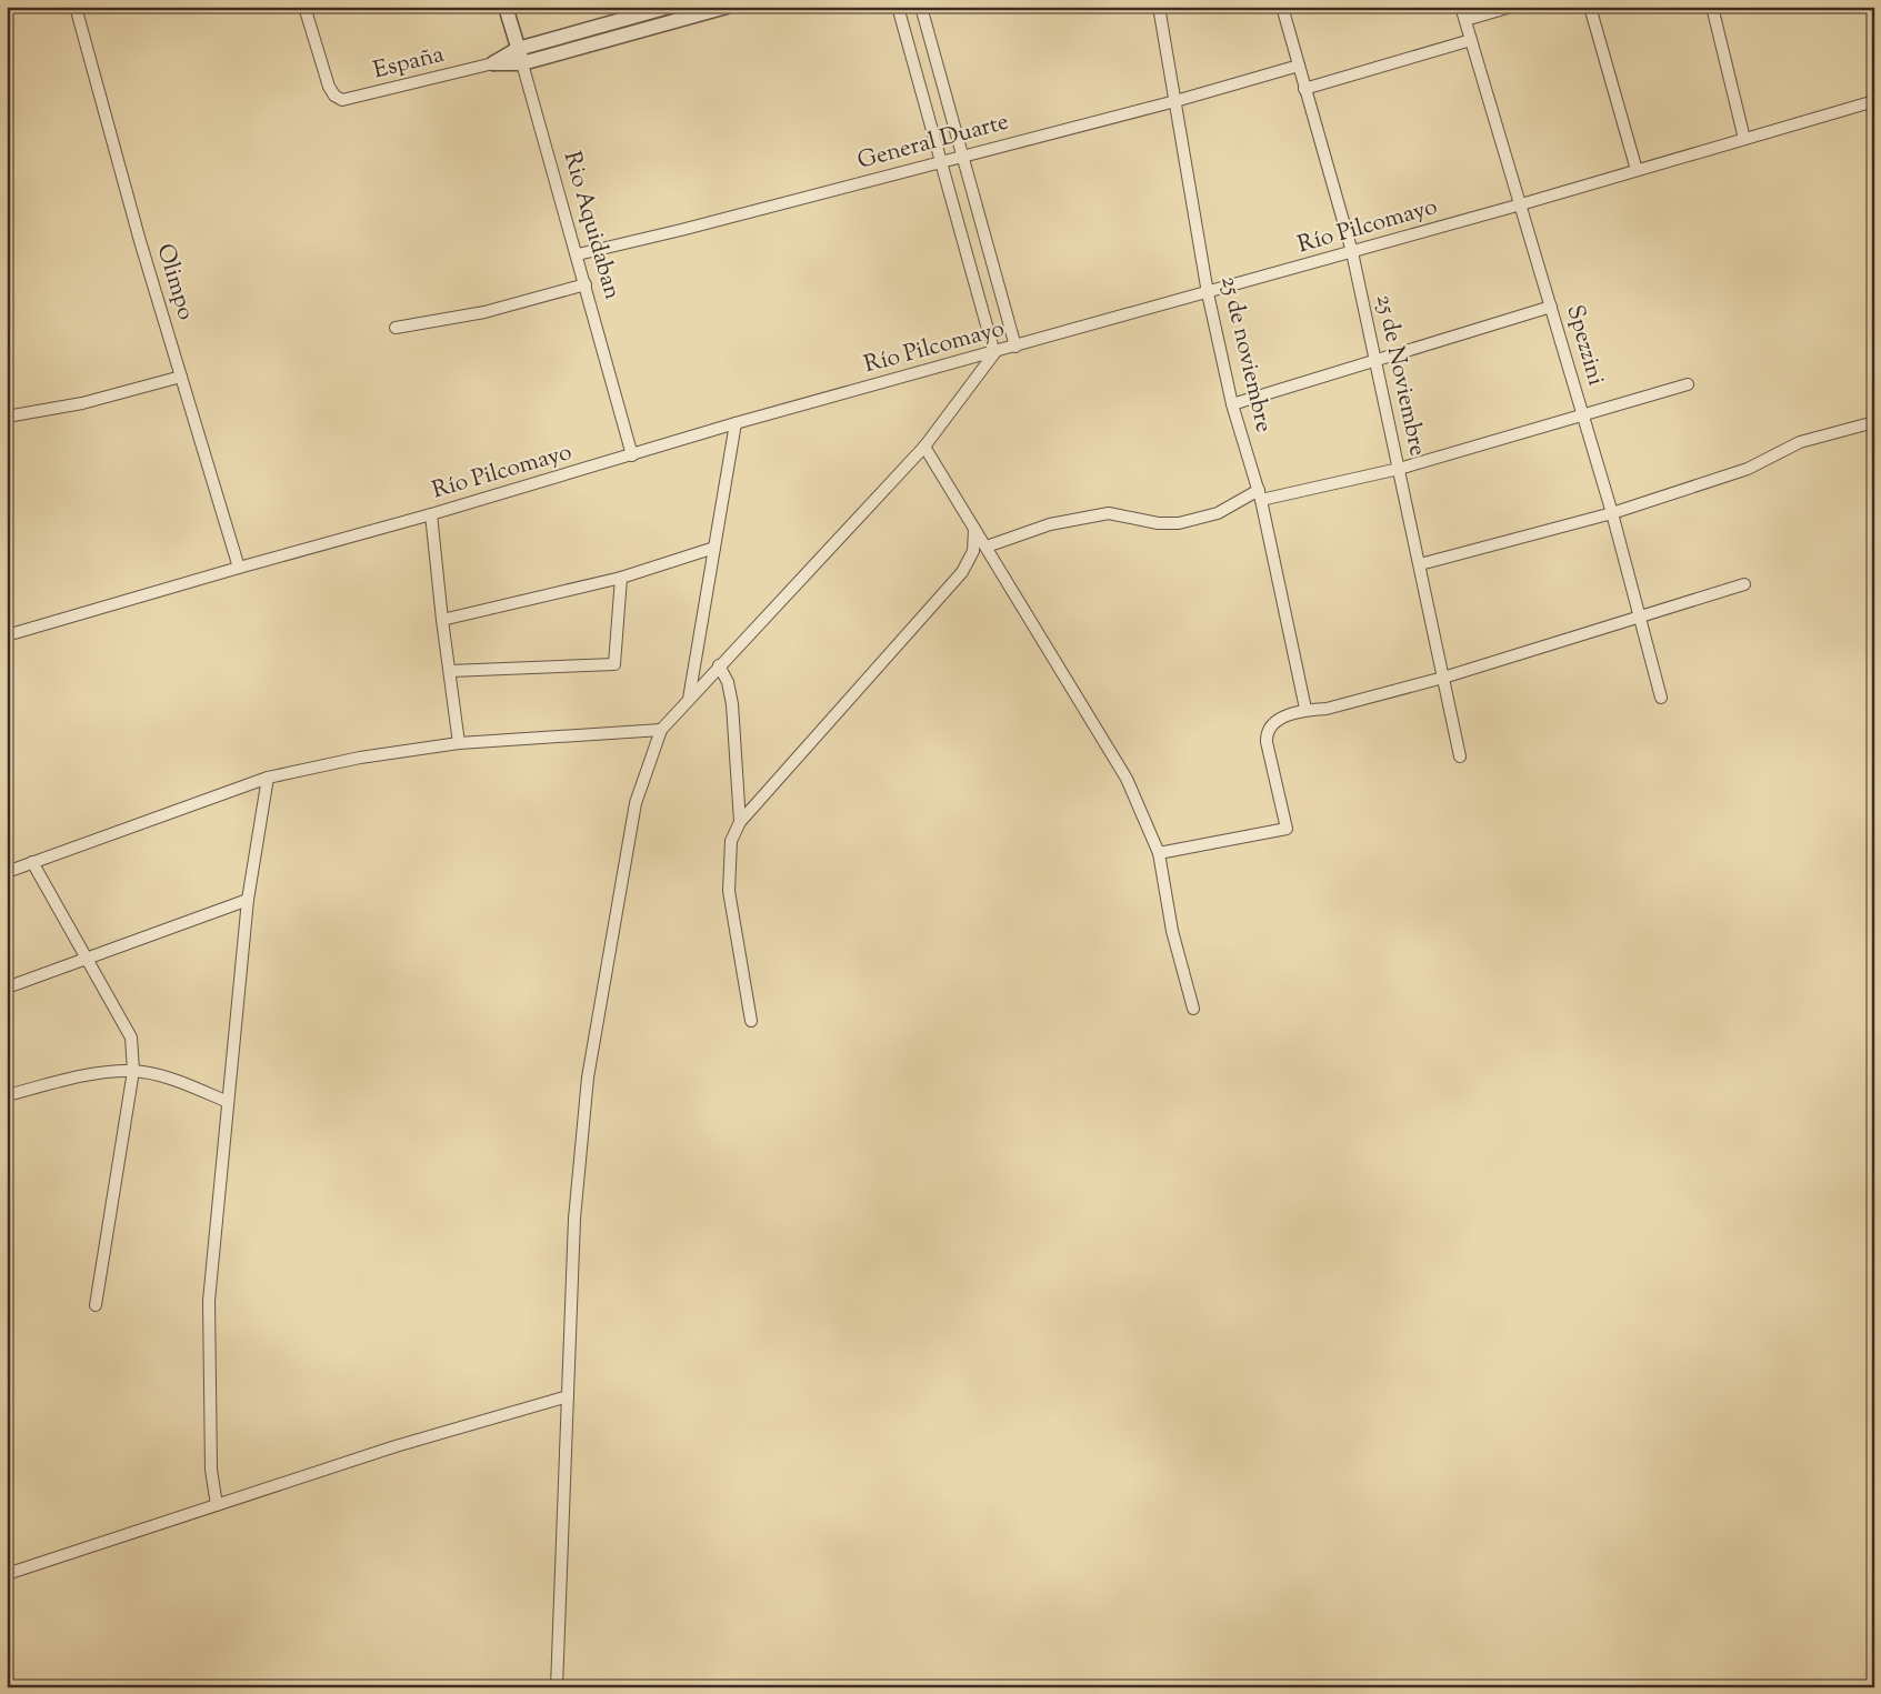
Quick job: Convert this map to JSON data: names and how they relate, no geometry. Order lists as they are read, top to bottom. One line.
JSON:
{"streets":{"street":["España","General Duarte","Rio Aquidaban","Río Pilcomayo","Olimpo","Spezzini","25 de noviembre","25 de Noviembre"]},"crossings":[["General Duarte","Rio Aquidaban"],["General Duarte","25 de noviembre"],["General Duarte","25 de Noviembre"],["Rio Aquidaban","Río Pilcomayo"],["Río Pilcomayo","Olimpo"],["Río Pilcomayo","Spezzini"],["Río Pilcomayo","25 de noviembre"],["Río Pilcomayo","25 de Noviembre"]]}
